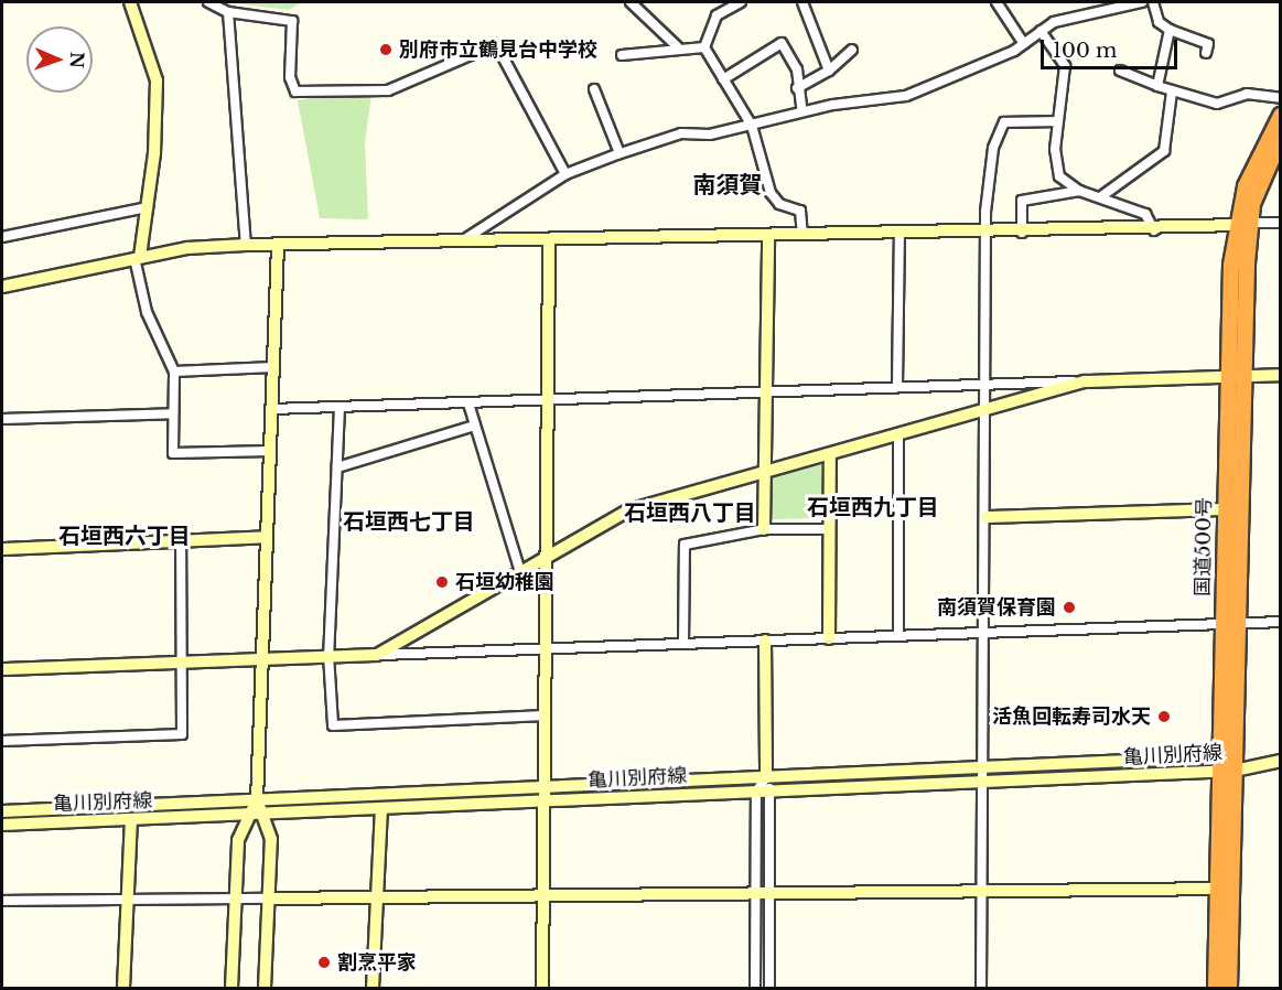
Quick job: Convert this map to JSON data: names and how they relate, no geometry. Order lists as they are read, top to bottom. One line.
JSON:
{"streets":{"highway":["国道500号"],"street":["亀川別府線"]},"crossings":[["国道500号","亀川別府線"]],"districts":["南須賀","石垣西九丁目","石垣西八丁目","石垣西七丁目","石垣西六丁目"],"places":["別府市立鶴見台中学校","石垣幼稚園","南須賀保育園","活魚回転寿司水天","割烹平家"],"scale_bar":"100 m","north":"right"}
